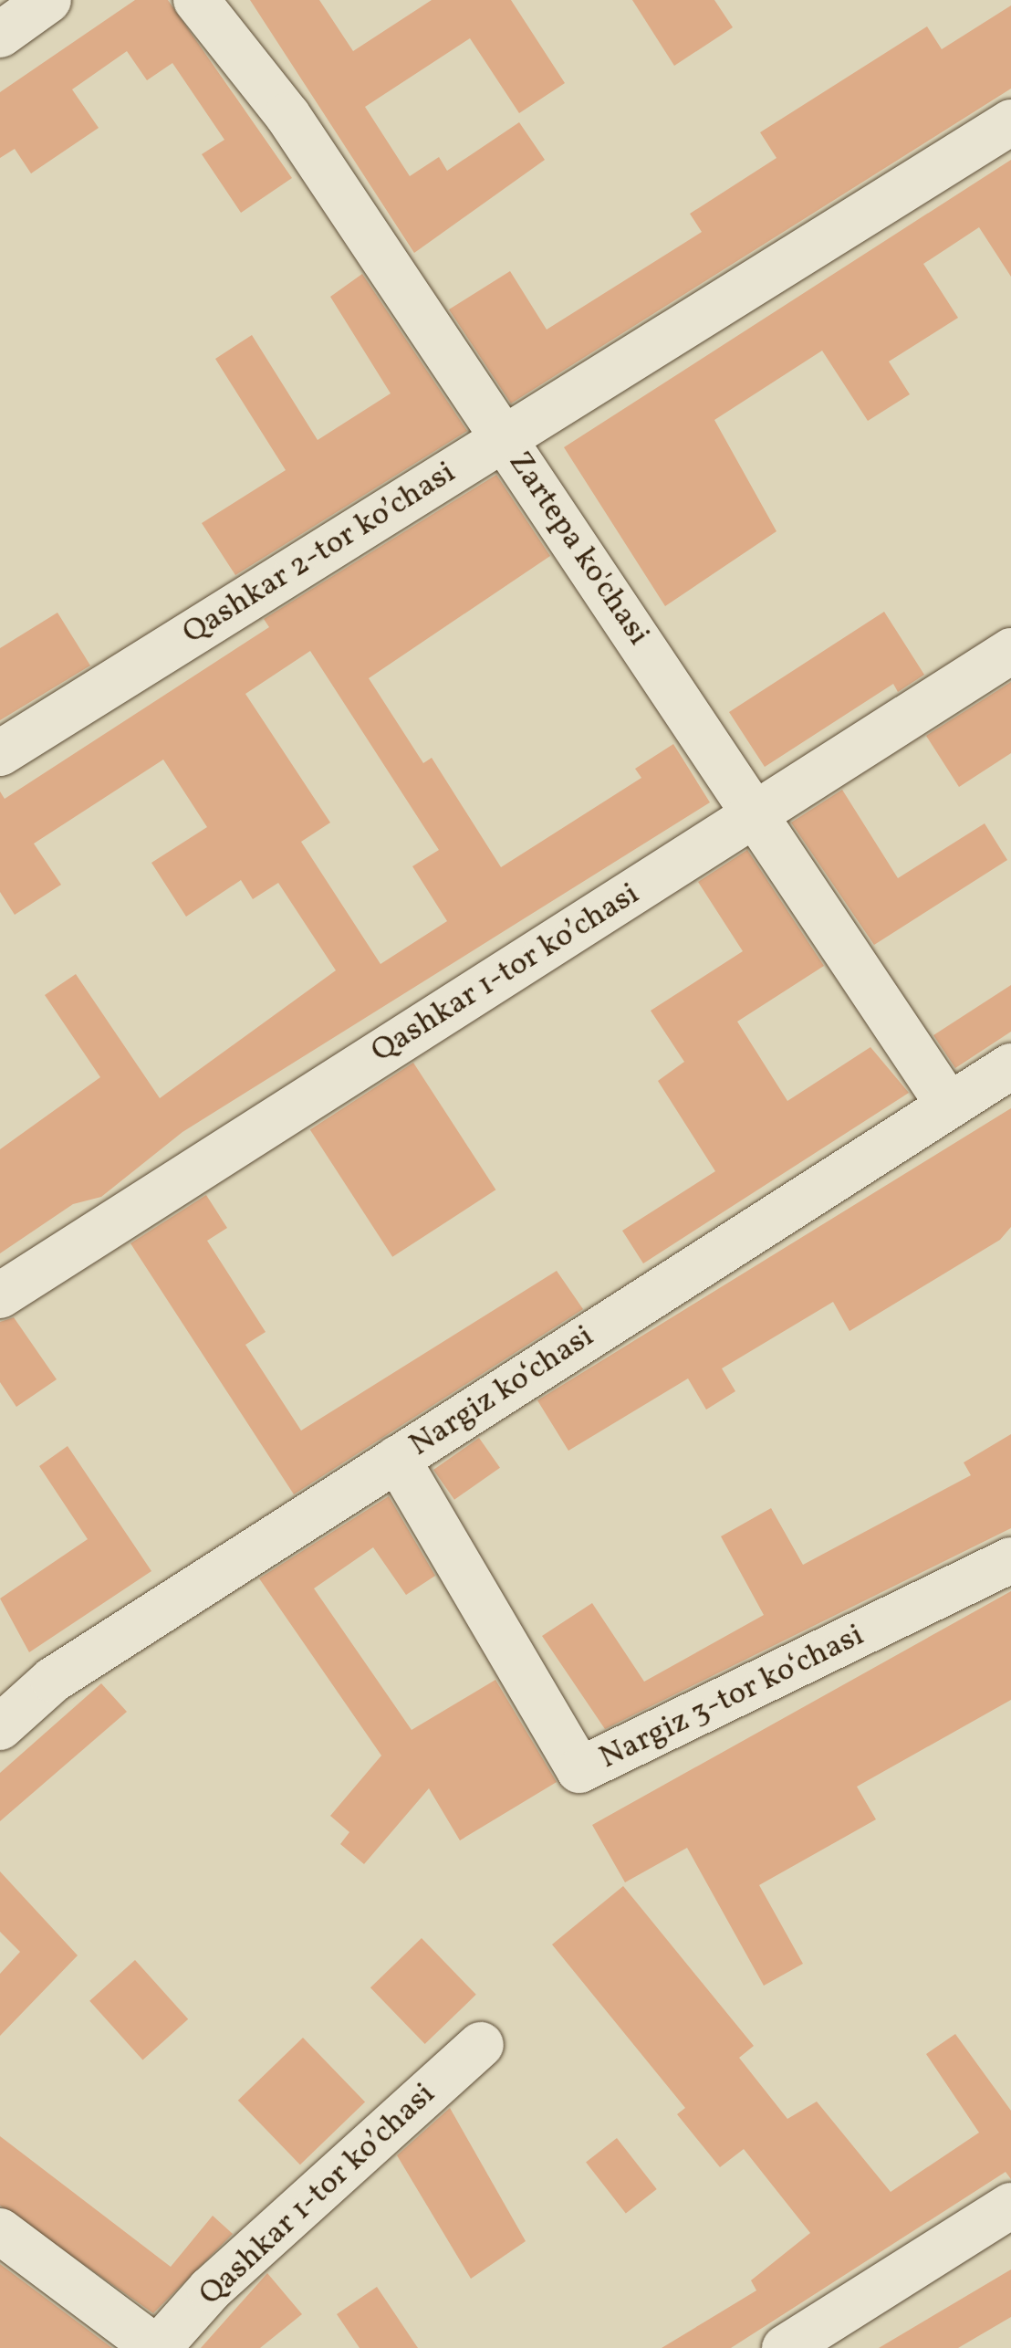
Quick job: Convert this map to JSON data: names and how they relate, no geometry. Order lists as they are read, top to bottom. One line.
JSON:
{"streets":{"street":["Zartepa ko'chasi","Qashkar 2-tor koʼchasi","Qashkar 1-tor koʼchasi","Nargiz koʻchasi","Nargiz 3-tor koʻchasi"]},"crossings":[["Zartepa ko'chasi","Qashkar 2-tor koʼchasi"],["Zartepa ko'chasi","Qashkar 1-tor koʼchasi"],["Zartepa ko'chasi","Nargiz koʻchasi"],["Nargiz koʻchasi","Nargiz 3-tor koʻchasi"]]}
